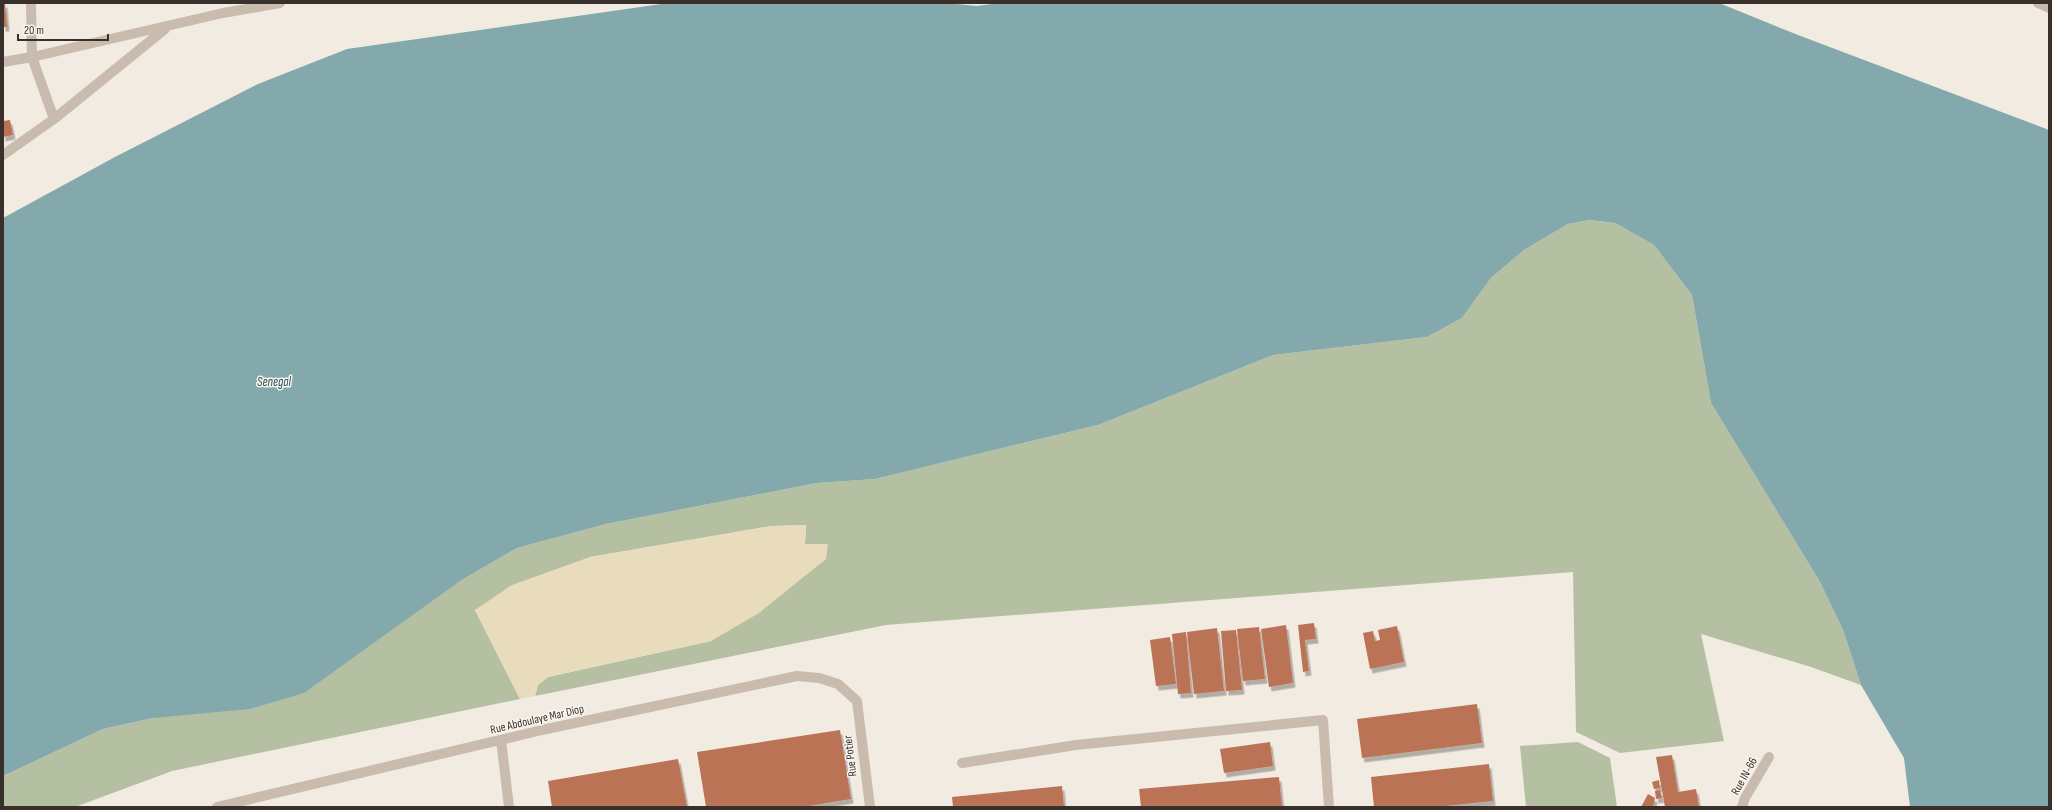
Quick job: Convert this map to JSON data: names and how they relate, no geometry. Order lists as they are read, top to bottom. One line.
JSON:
{"streets":{"street":["Rue Abdoulaye Mar Diop","Rue Potier","Rue IN-66"]},"crossings":[["Rue Abdoulaye Mar Diop","Rue Potier"]],"water":["Senegal"],"scale_bar":"20 m"}
